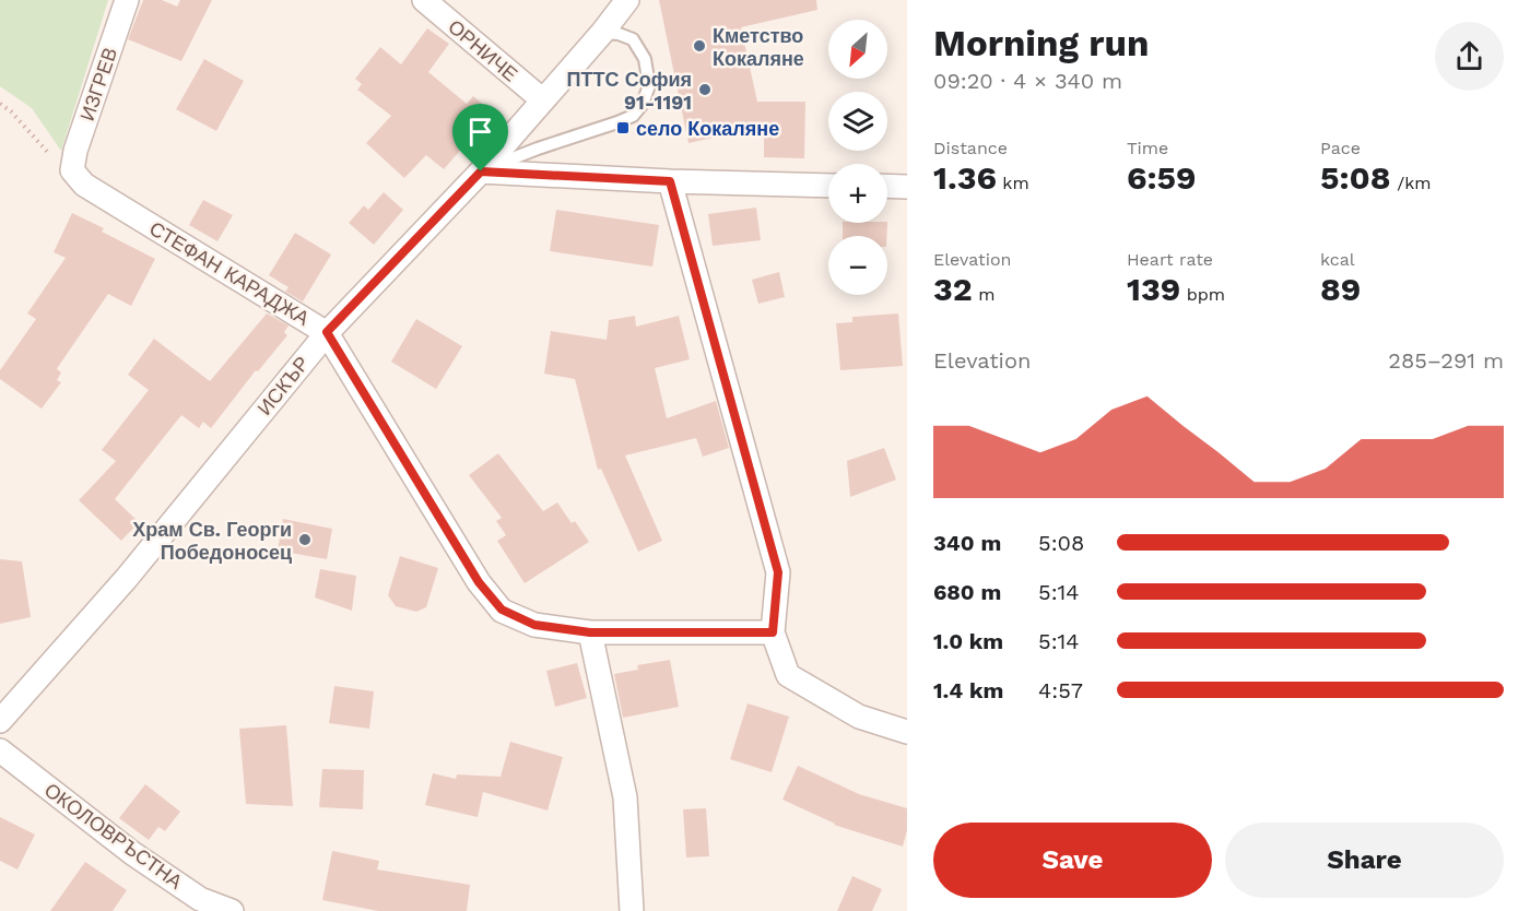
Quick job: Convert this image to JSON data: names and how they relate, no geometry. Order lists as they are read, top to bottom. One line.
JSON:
{"streets":{"street":["ОРНИЧЕ","ИЗГРЕВ","СТЕФАН КАРАДЖА","ИСКЪР","ОКОЛОВРЪСТНА"]},"crossings":[["ОРНИЧЕ","ИСКЪР"],["ИЗГРЕВ","СТЕФАН КАРАДЖА"],["СТЕФАН КАРАДЖА","ИСКЪР"]],"places":{"other":["Кметство Кокаляне","ПТТС София 91-1191","Храм Св. Георги Победоносец"],"transit":["село Кокаляне"]},"north":"bottom left","page":{"heading":["Morning run","09:20 · 4 × 340 m"],"map_buttons":["+","−"],"stats":[["Distance","1.36 km"],["Time","6:59"],["Pace","5:08 /km"],["Elevation","32 m"],["Heart rate","139 bpm"],["kcal","89"]],"chart":["Elevation","285–291 m"],"list":[{"name":"340 m","note":"5:08"},{"name":"680 m","note":"5:14"},{"name":"1.0 km","note":"5:14"},{"name":"1.4 km","note":"4:57"}],"buttons":["Save","Share"]}}
